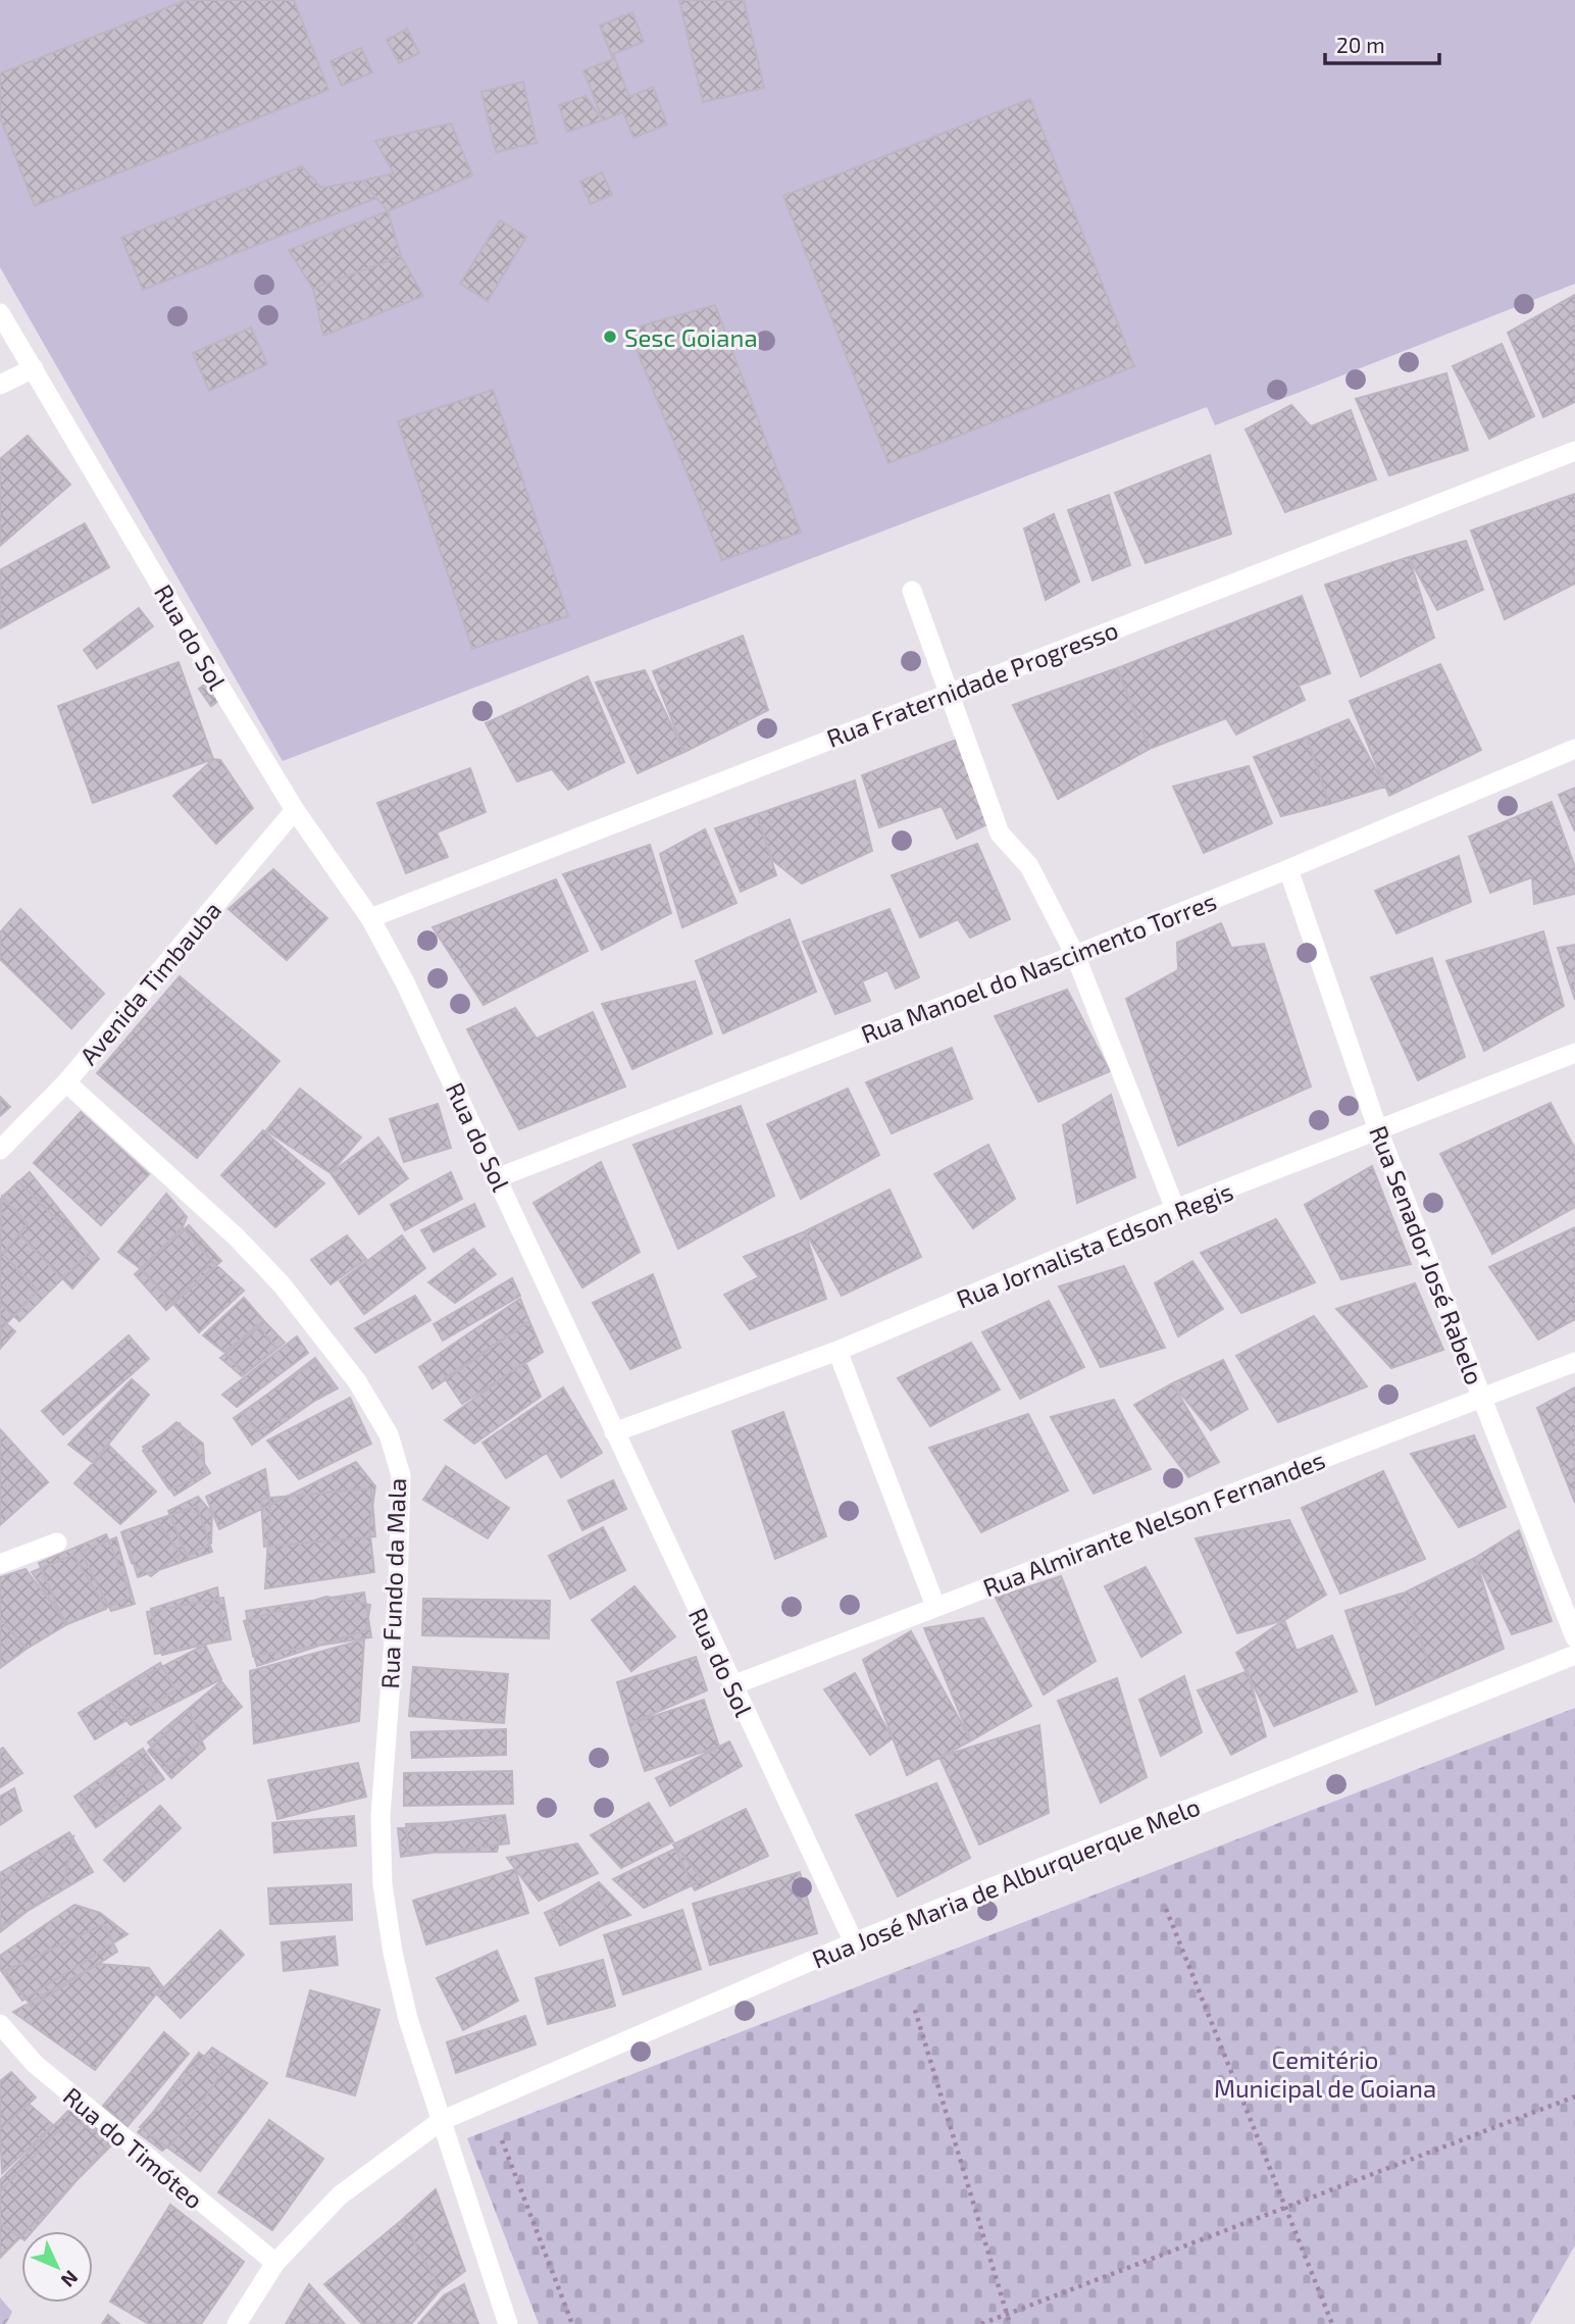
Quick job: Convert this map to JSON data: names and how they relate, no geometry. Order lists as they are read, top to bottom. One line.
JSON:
{"streets":{"street":["Rua do Sol","Rua Fraternidade Progresso","Rua Manoel do Nascimento Torres","Avenida Timbauba","Rua Jornalista Edson Regis","Rua Senador José Rabelo","Rua Almirante Nelson Fernandes","Rua Fundo da Mala","Rua José Maria de Alburquerque Melo","Rua do Timóteo"]},"crossings":[["Rua do Sol","Rua Fraternidade Progresso"],["Rua do Sol","Rua Manoel do Nascimento Torres"],["Rua do Sol","Avenida Timbauba"],["Rua do Sol","Rua Jornalista Edson Regis"],["Rua do Sol","Rua Almirante Nelson Fernandes"],["Rua do Sol","Rua José Maria de Alburquerque Melo"],["Rua Manoel do Nascimento Torres","Rua Senador José Rabelo"],["Avenida Timbauba","Rua Fundo da Mala"],["Rua Jornalista Edson Regis","Rua Senador José Rabelo"],["Rua Senador José Rabelo","Rua Almirante Nelson Fernandes"],["Rua Fundo da Mala","Rua José Maria de Alburquerque Melo"],["Rua José Maria de Alburquerque Melo","Rua do Timóteo"]],"parks":["Cemitério Municipal de Goiana"],"places":["Sesc Goiana"],"scale_bar":"20 m","north":"bottom right"}
